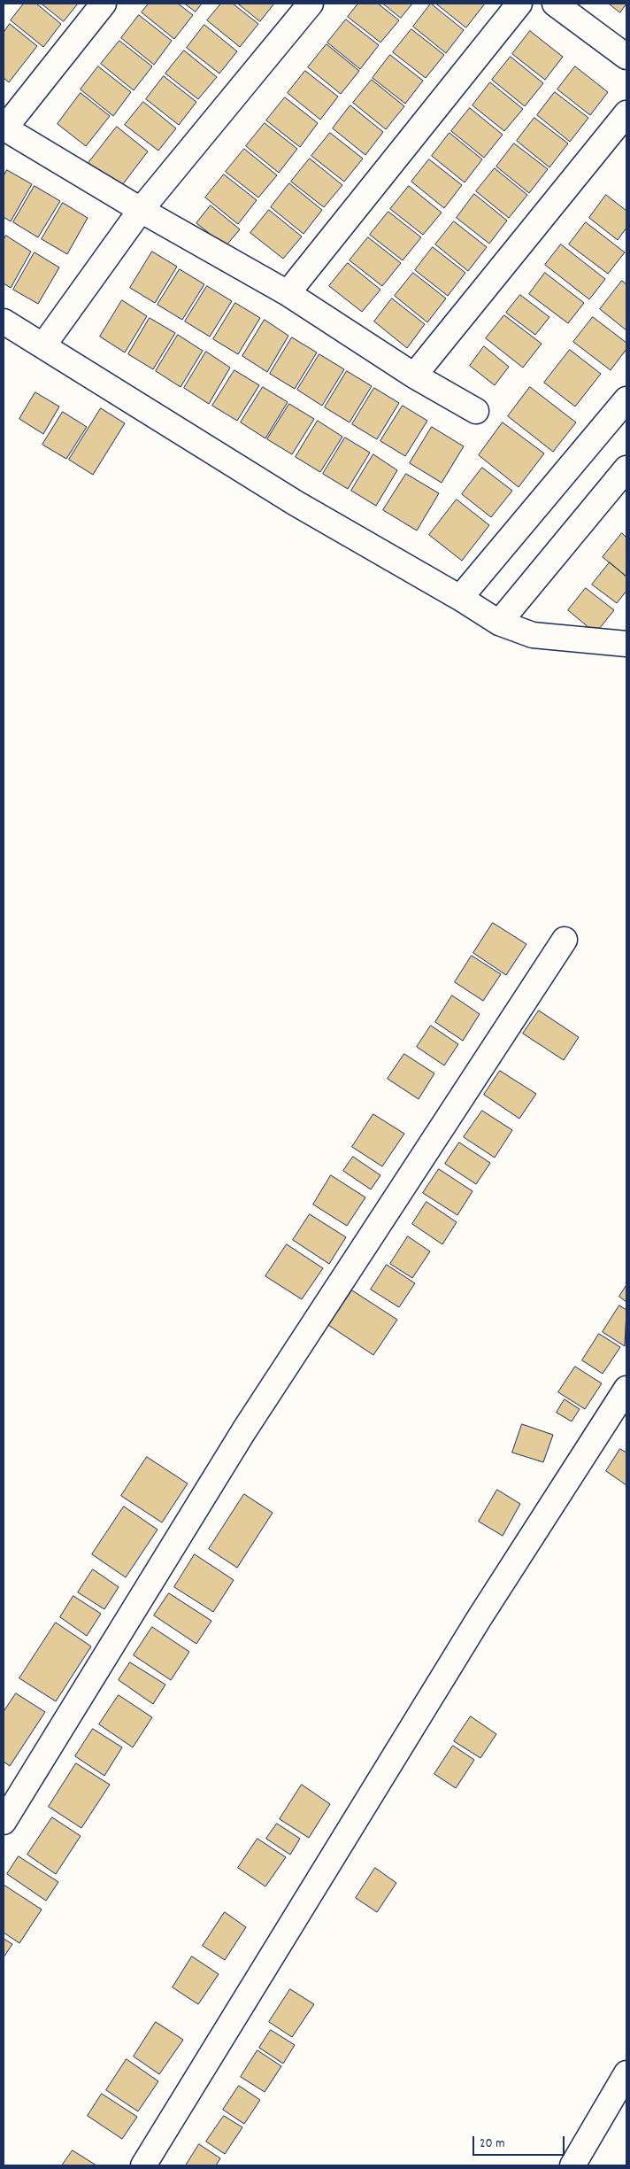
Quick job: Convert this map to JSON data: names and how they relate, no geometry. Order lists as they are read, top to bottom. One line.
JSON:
{"scale_bar":"20 m"}
